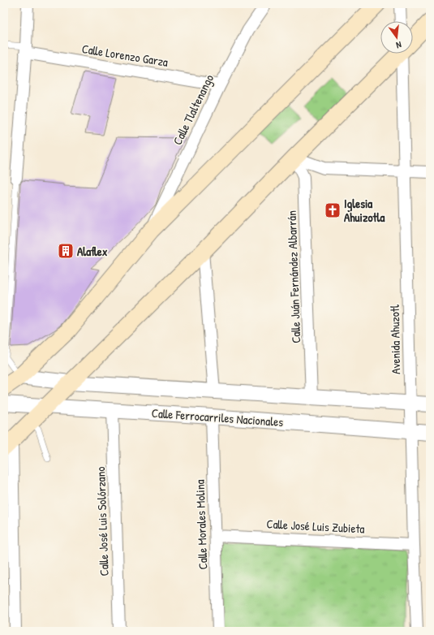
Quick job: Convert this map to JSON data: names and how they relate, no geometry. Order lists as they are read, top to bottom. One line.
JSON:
{"streets":{"street":["Calle Lorenzo Garza","Calle Tlaltenango","Calle Juán Fernández Albarrán","Avenida Ahuzotl","Calle Ferrocarriles Nacionales","Calle José Luis Solórzano","Calle Morales Molina","Calle José Luis Zubieta"]},"crossings":[["Calle Lorenzo Garza","Calle Tlaltenango"],["Calle Juán Fernández Albarrán","Calle Ferrocarriles Nacionales"],["Avenida Ahuzotl","Calle Ferrocarriles Nacionales"],["Avenida Ahuzotl","Calle José Luis Zubieta"],["Calle Ferrocarriles Nacionales","Calle José Luis Solórzano"],["Calle Ferrocarriles Nacionales","Calle Morales Molina"],["Calle Morales Molina","Calle José Luis Zubieta"]],"places":{"church":["Iglesia Ahuizotla"],"building":["Alaflex"]},"north":"bottom"}
